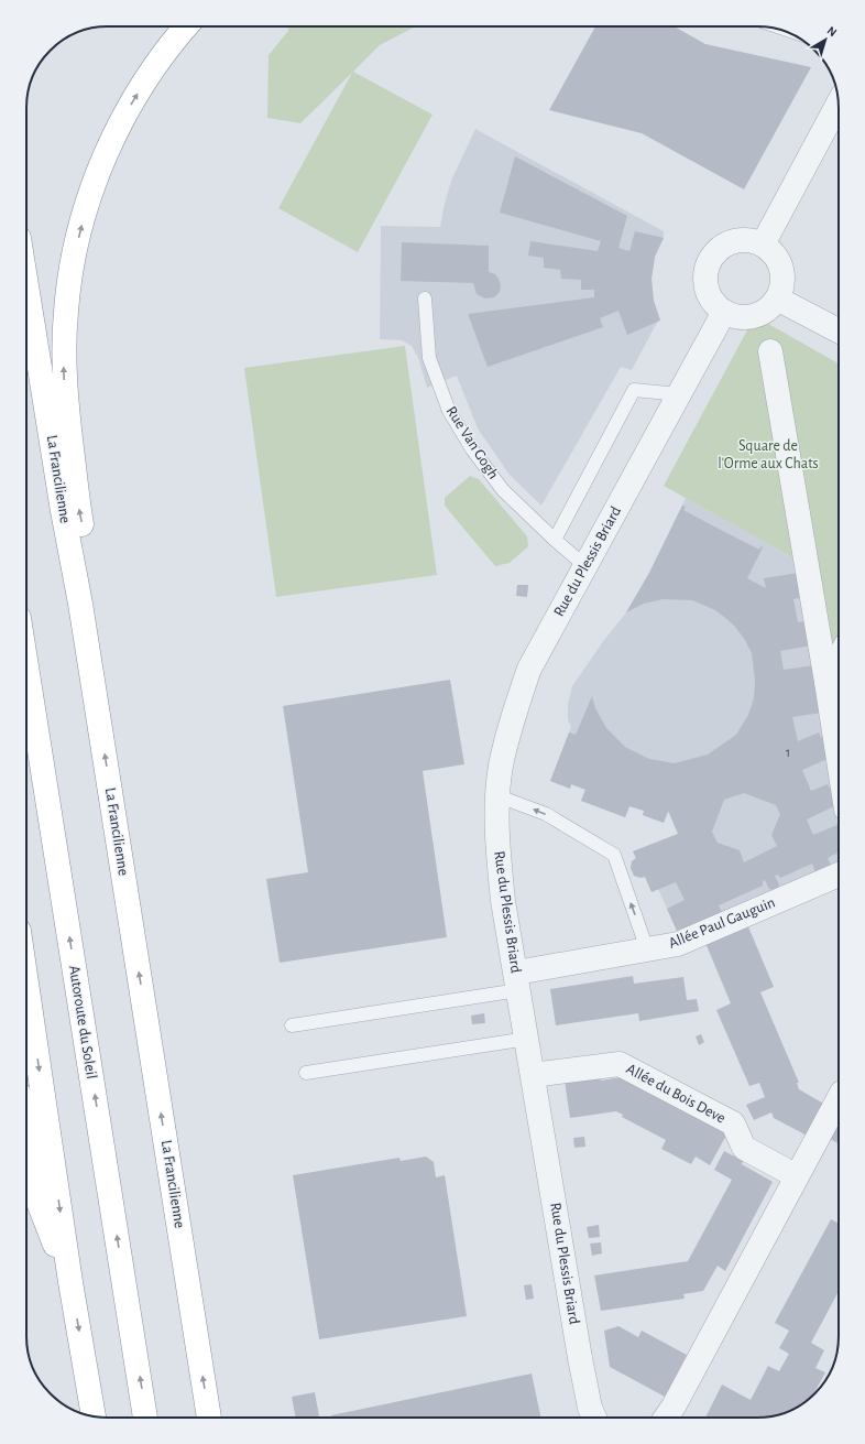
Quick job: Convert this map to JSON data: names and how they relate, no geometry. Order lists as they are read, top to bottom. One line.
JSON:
{"streets":{"highway":["La Francilienne","Autoroute du Soleil"],"street":["Rue du Plessis Briard","Allée Paul Gauguin","Allée du Bois Deve"],"lane":["Rue Van Gogh"]},"crossings":[["Rue Van Gogh","Rue du Plessis Briard"],["Rue du Plessis Briard","Allée Paul Gauguin"],["Rue du Plessis Briard","Allée du Bois Deve"]],"parks":["Square de l'Orme aux Chats"],"house_numbers":["1"],"north":"top right"}
